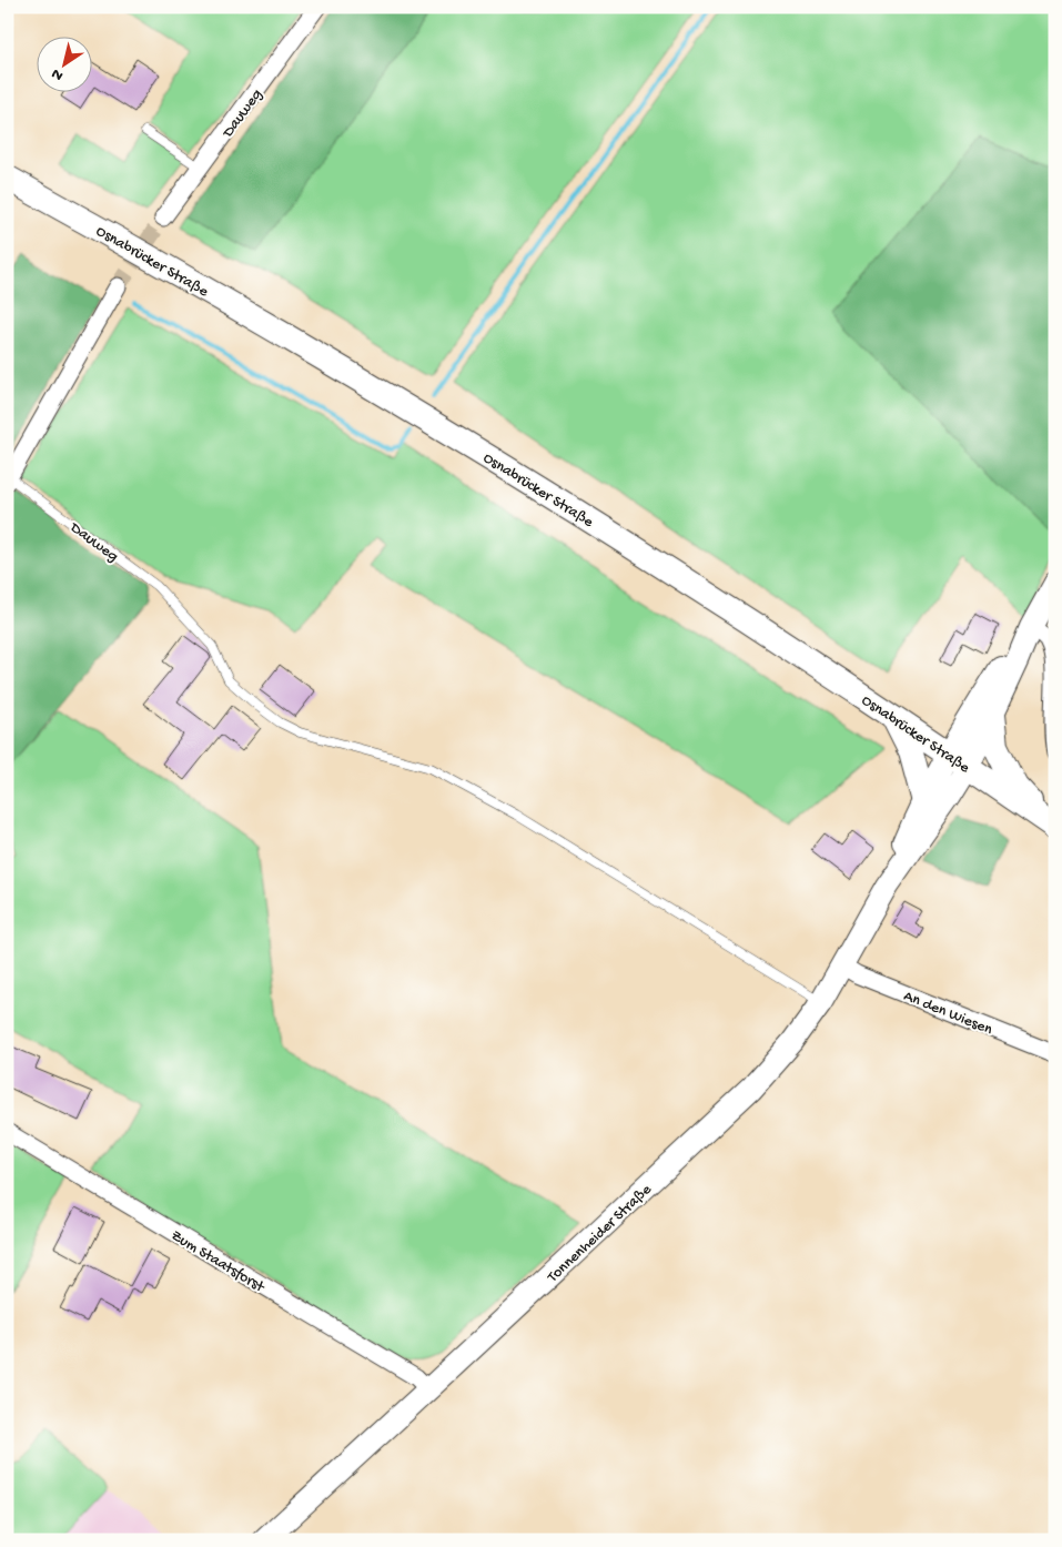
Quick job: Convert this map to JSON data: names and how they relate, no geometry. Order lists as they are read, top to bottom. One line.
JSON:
{"streets":{"main road":["Osnabrücker Straße"],"street":["Dauweg","An den Wiesen","Tonnenheider Straße","Zum Staatsforst"]},"crossings":[["Dauweg","Tonnenheider Straße"],["Osnabrücker Straße","Tonnenheider Straße"],["An den Wiesen","Tonnenheider Straße"],["Tonnenheider Straße","Zum Staatsforst"]],"north":"bottom left"}
